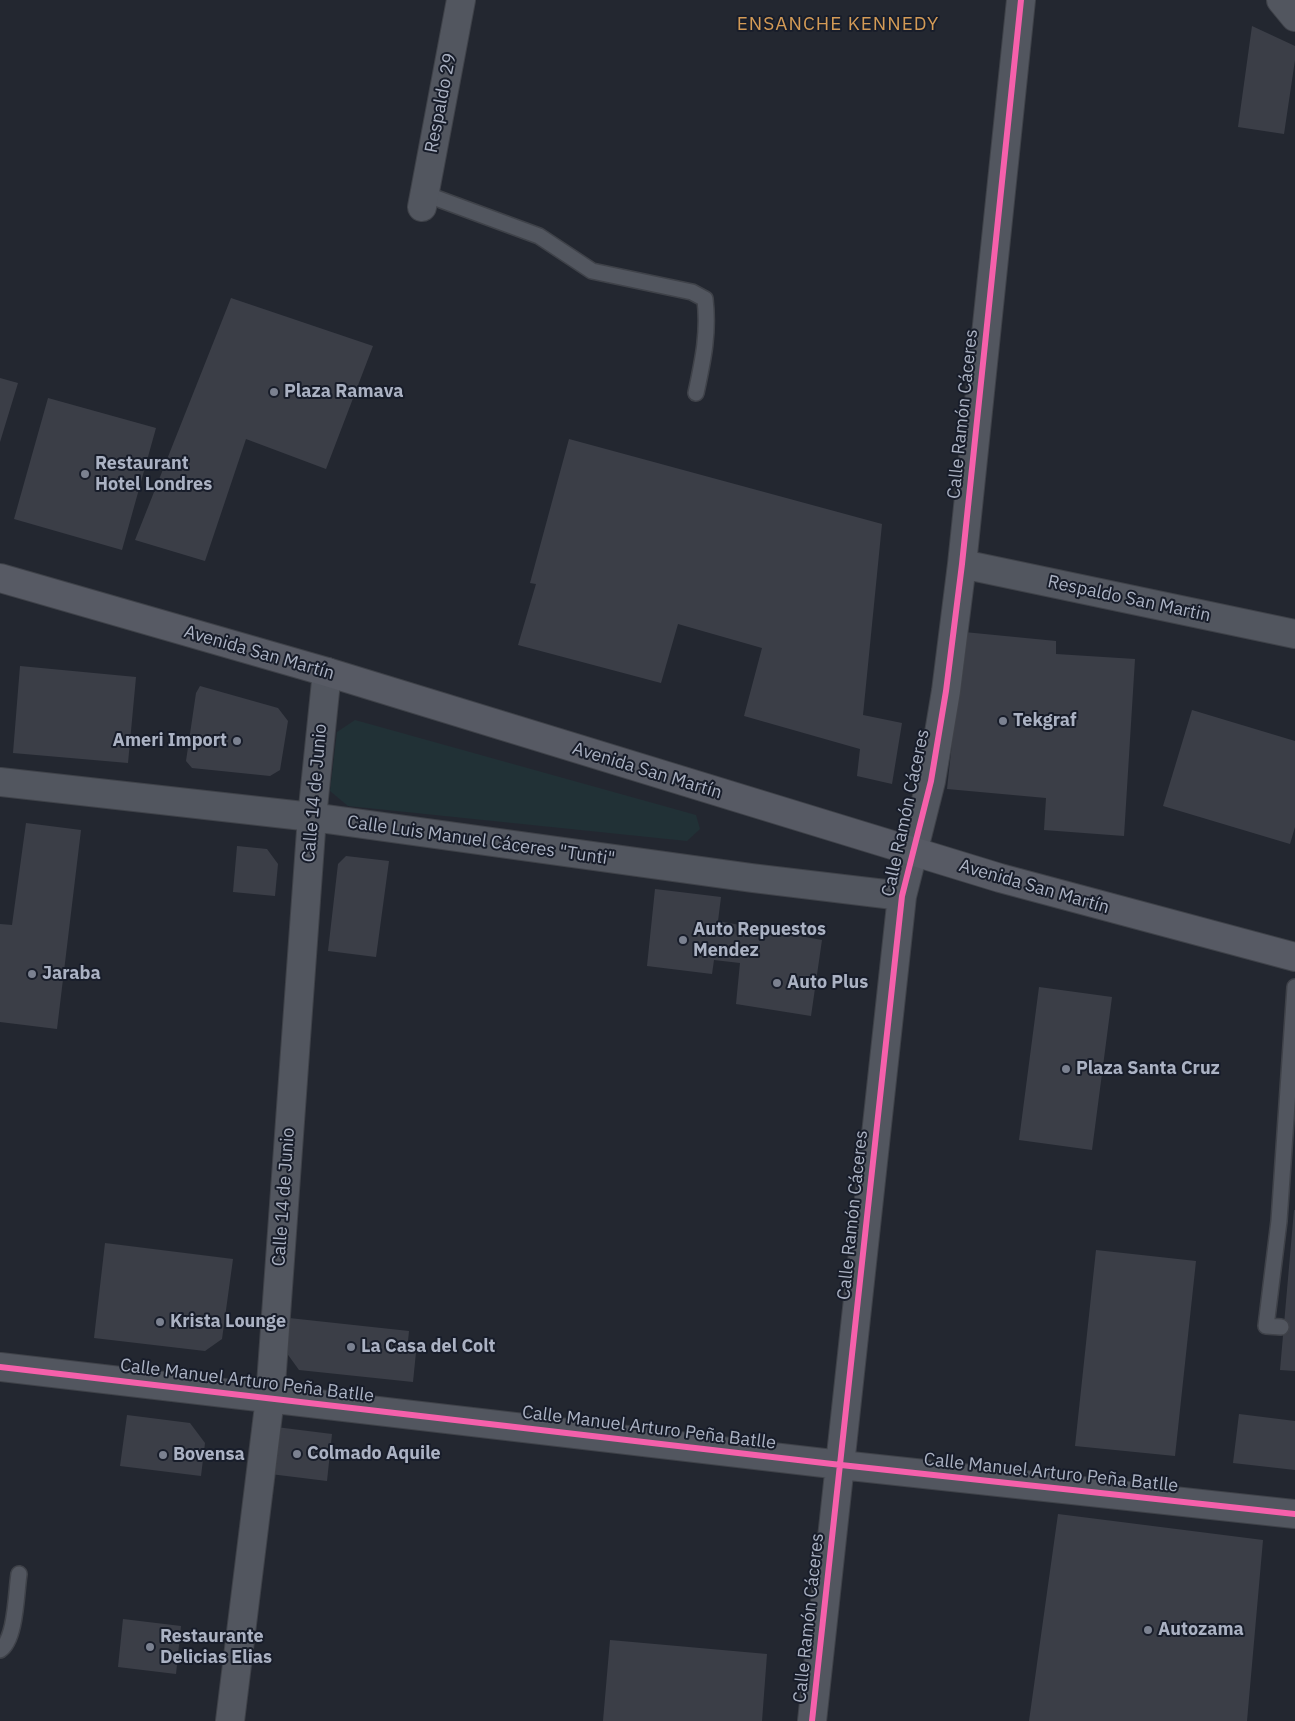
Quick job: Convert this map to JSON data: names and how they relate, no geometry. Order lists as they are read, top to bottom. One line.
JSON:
{"streets":{"main road":["Avenida San Martín"],"street":["Respaldo 29","Calle Ramón Cáceres","Respaldo San Martin","Calle 14 de Junio","Calle Luis Manuel Cáceres \"Tunti\"","Calle Manuel Arturo Peña Batlle"]},"crossings":[["Calle Ramón Cáceres","Respaldo San Martin"],["Calle Ramón Cáceres","Avenida San Martín"],["Calle Ramón Cáceres","Calle Luis Manuel Cáceres \"Tunti\""],["Calle Ramón Cáceres","Calle Manuel Arturo Peña Batlle"],["Avenida San Martín","Calle 14 de Junio"],["Calle 14 de Junio","Calle Luis Manuel Cáceres \"Tunti\""],["Calle 14 de Junio","Calle Manuel Arturo Peña Batlle"]],"districts":["ENSANCHE KENNEDY"],"places":["Plaza Ramava","Restaurant Hotel Londres","Tekgraf","Ameri Import","Auto Repuestos Mendez","Jaraba","Auto Plus","Plaza Santa Cruz","Krista Lounge","La Casa del Colt","Colmado Aquile","Bovensa","Autozama","Restaurante Delicias Elias"]}
